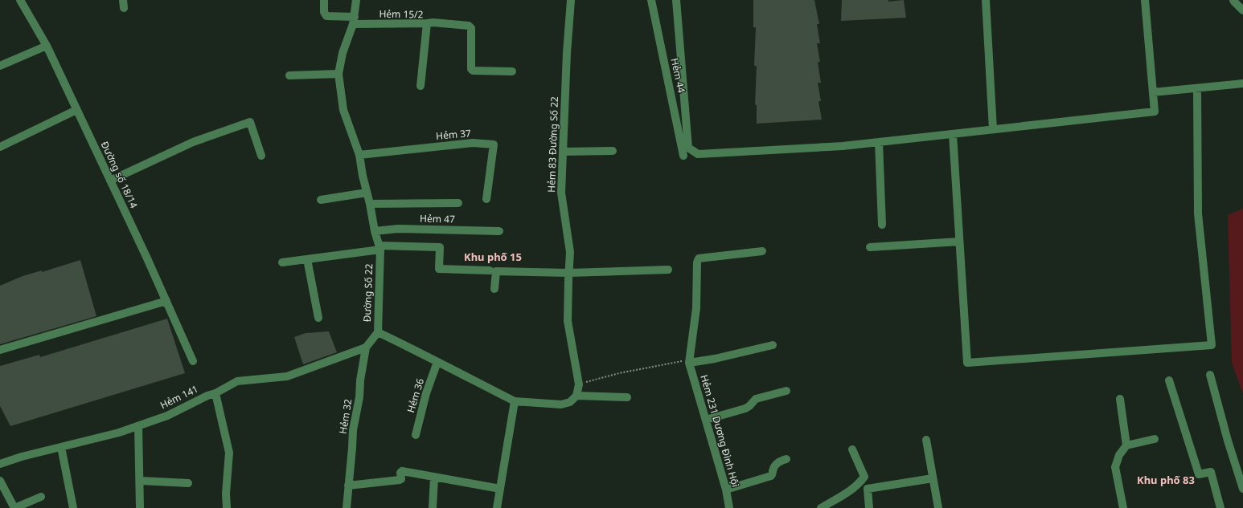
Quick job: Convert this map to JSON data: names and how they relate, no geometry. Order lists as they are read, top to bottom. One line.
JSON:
{"streets":{"street":["Hẻm 15/2","Hẻm 44","Hẻm 37","Hẻm 83 Đường Số 22","Đường số 18/14","Hẻm 47","Đường Số 22","Hẻm 36","Hẻm 141","Hẻm 32","Hẻm 231 Dương Đình Hội"]},"crossings":[["Hẻm 15/2","Đường Số 22"],["Hẻm 37","Đường Số 22"],["Hẻm 47","Đường Số 22"],["Đường Số 22","Hẻm 36"],["Đường Số 22","Hẻm 32"],["Hẻm 141","Hẻm 32"]],"districts":["Khu phố 15","Khu phố 83"]}
